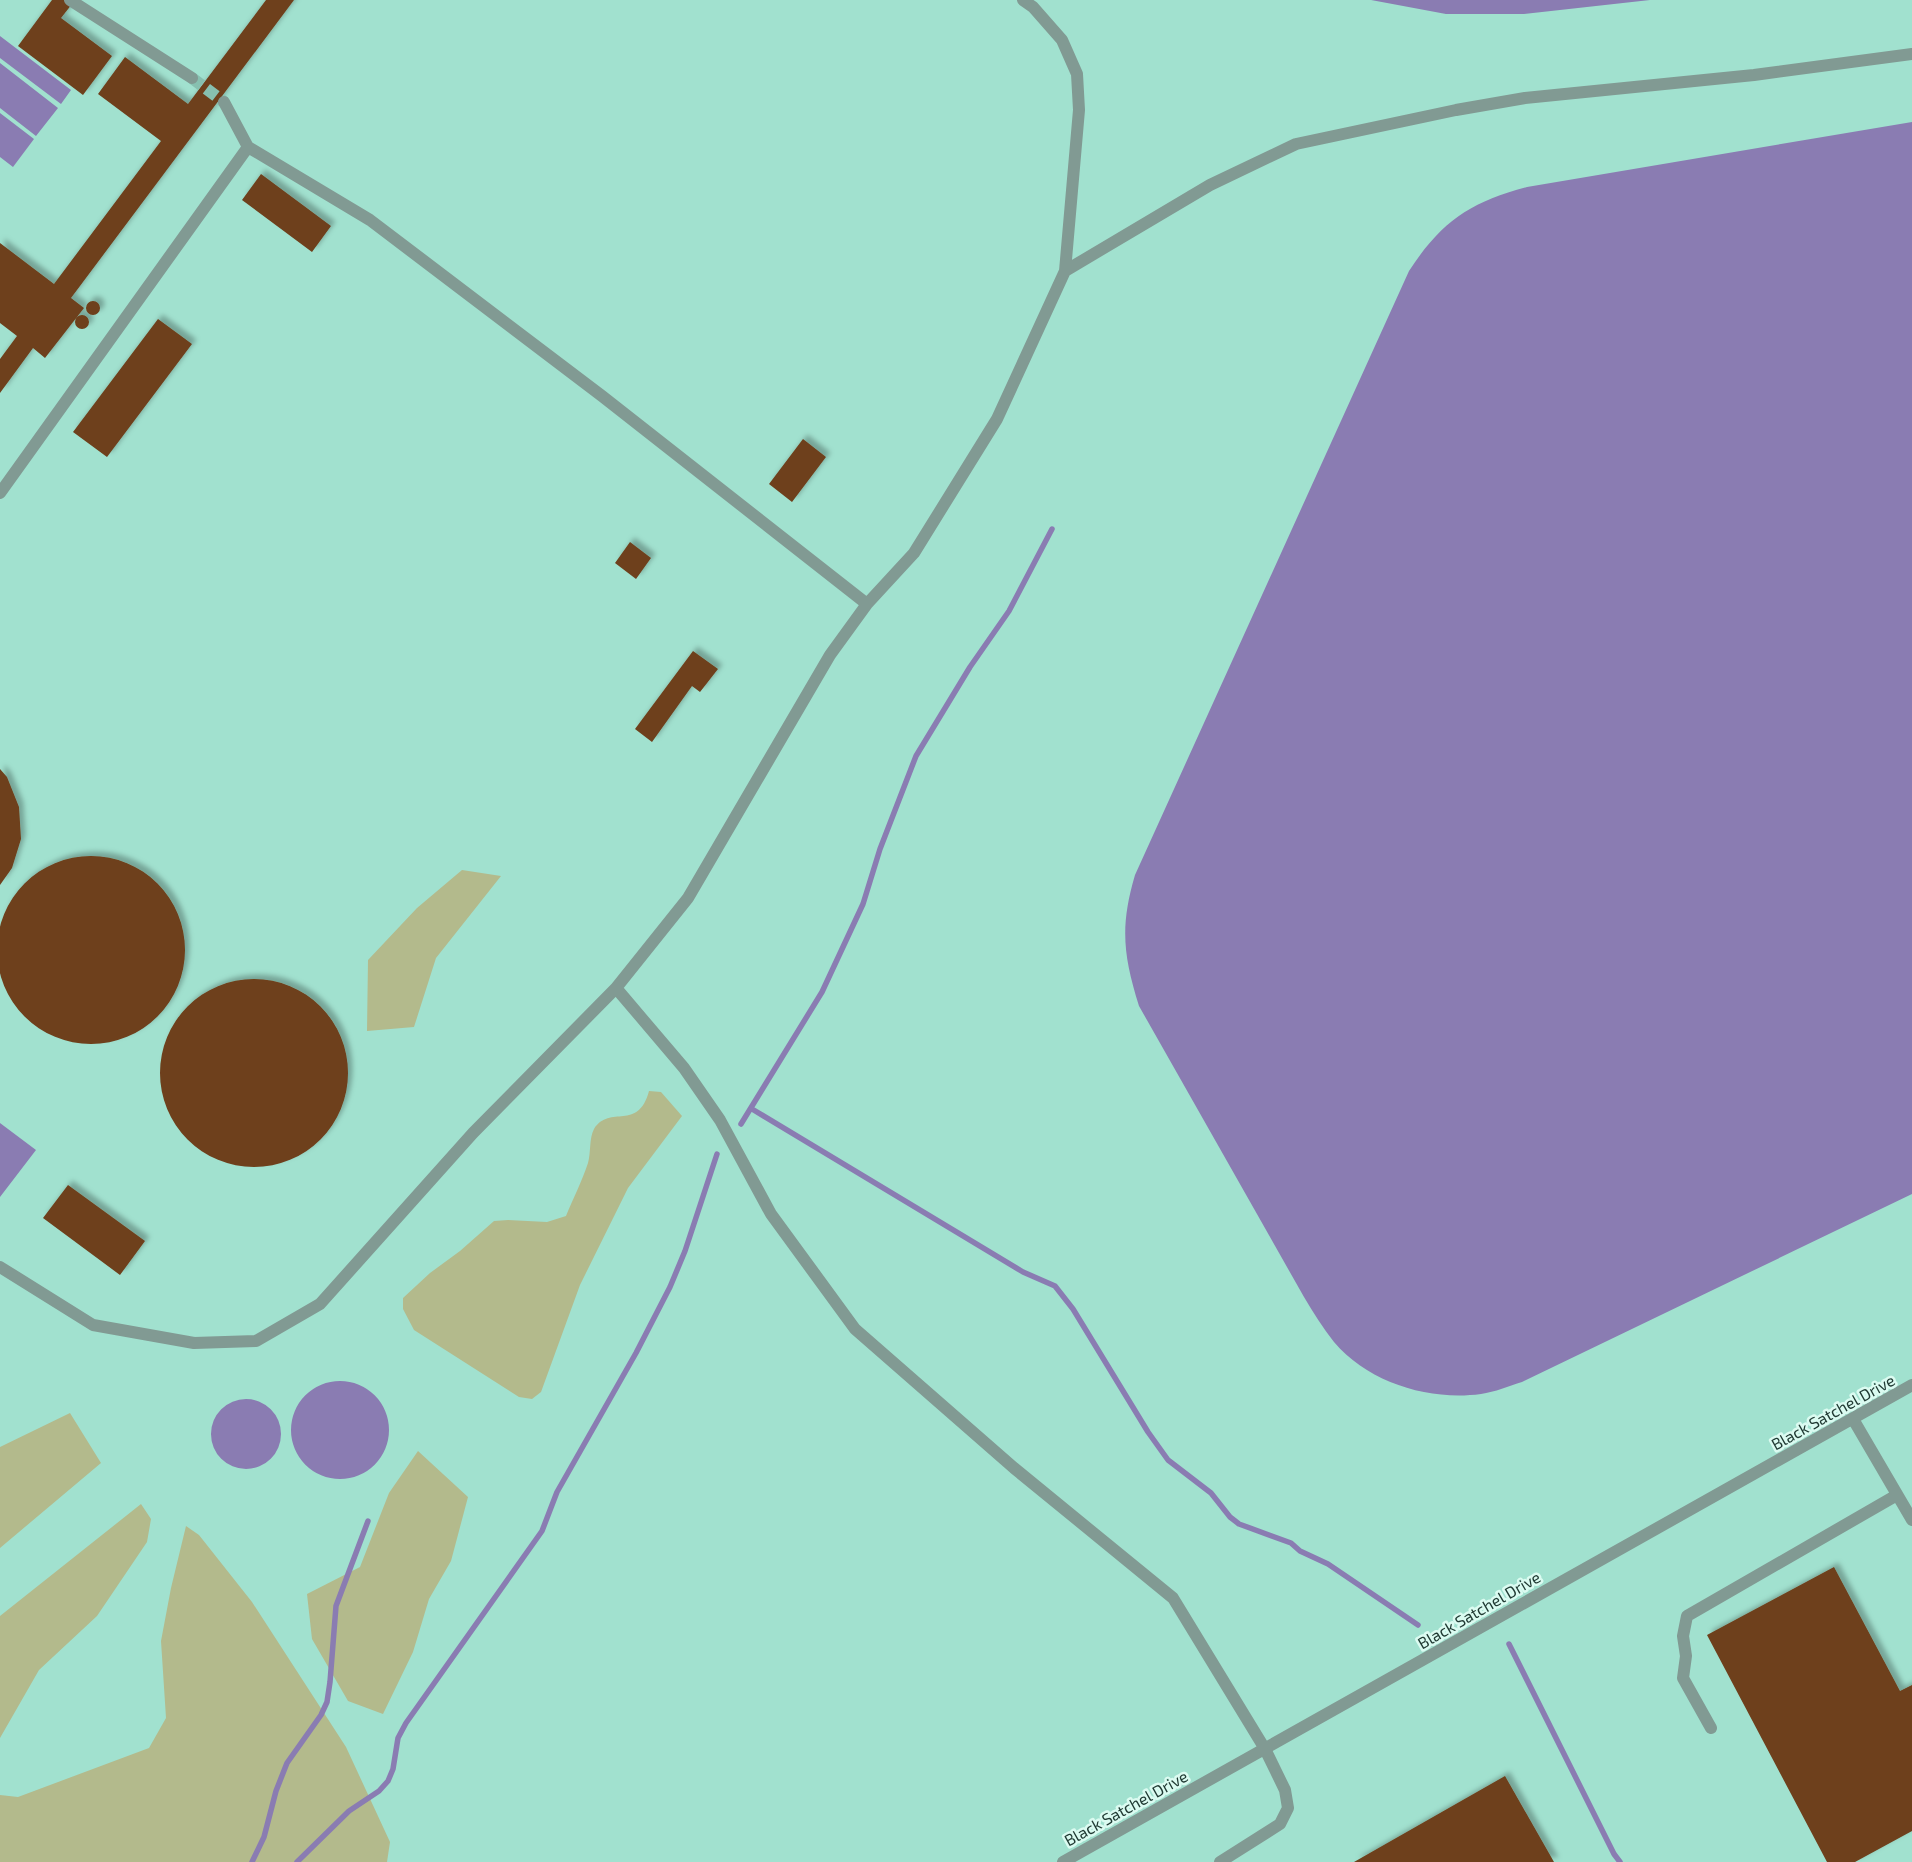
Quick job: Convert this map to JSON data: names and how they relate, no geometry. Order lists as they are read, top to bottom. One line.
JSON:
{"streets":{"street":["Black Satchel Drive"]}}
